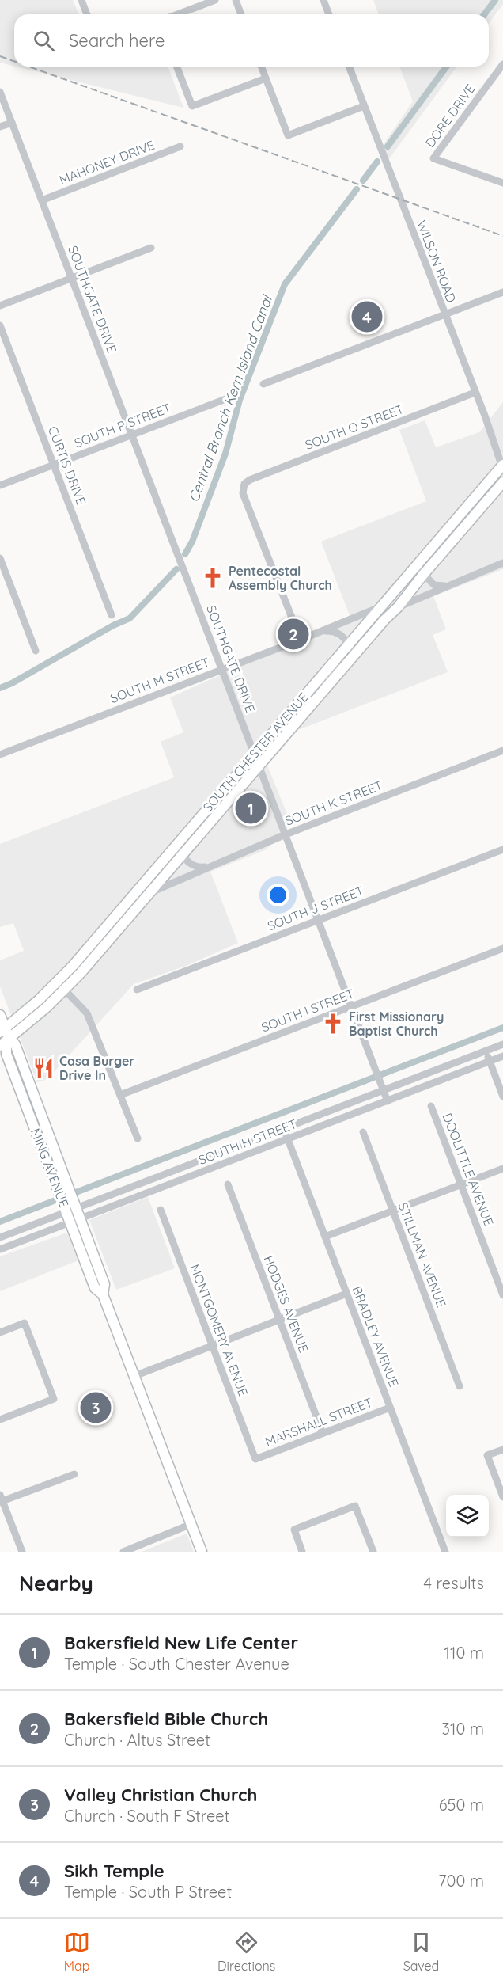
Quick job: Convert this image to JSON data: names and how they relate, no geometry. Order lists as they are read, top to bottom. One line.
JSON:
{"streets":{"main road":["SOUTH CHESTER AVENUE","MING AVENUE"],"street":["DORE DRIVE","MAHONEY DRIVE","WILSON ROAD","SOUTHGATE DRIVE","SOUTH P STREET","SOUTH O STREET","CURTIS DRIVE","SOUTH M STREET","SOUTH K STREET","SOUTH J STREET","SOUTH I STREET","SOUTH H STREET","DOOLITTLE AVENUE","STILLMAN AVENUE","HODGES AVENUE","MONTGOMERY AVENUE","BRADLEY AVENUE","MARSHALL STREET"]},"crossings":[["MAHONEY DRIVE","SOUTHGATE DRIVE"],["WILSON ROAD","SOUTH O STREET"],["WILSON ROAD","SOUTH CHESTER AVENUE"],["SOUTHGATE DRIVE","SOUTH P STREET"],["SOUTHGATE DRIVE","SOUTH M STREET"],["SOUTHGATE DRIVE","SOUTH CHESTER AVENUE"],["SOUTHGATE DRIVE","SOUTH K STREET"],["SOUTHGATE DRIVE","SOUTH J STREET"],["SOUTHGATE DRIVE","SOUTH I STREET"],["SOUTHGATE DRIVE","SOUTH H STREET"],["SOUTH P STREET","CURTIS DRIVE"],["SOUTH O STREET","SOUTH M STREET"],["SOUTH M STREET","SOUTH CHESTER AVENUE"],["SOUTH CHESTER AVENUE","SOUTH K STREET"],["SOUTH CHESTER AVENUE","MING AVENUE"],["SOUTH H STREET","MING AVENUE"],["SOUTH H STREET","BRADLEY AVENUE"],["HODGES AVENUE","MARSHALL STREET"],["MONTGOMERY AVENUE","MARSHALL STREET"],["BRADLEY AVENUE","MARSHALL STREET"]],"water":["Central Branch Kern Island Canal"],"places":{"church":["Pentecostal Assembly Church","First Missionary Baptist Church"],"restaurant":["Casa Burger Drive In"]},"page":{"search":"Search here","pins":["4","2","1","3"],"heading":["Nearby","4 results"],"list":[{"mark":"1","name":"Bakersfield New Life Center","note":"Temple · South Chester Avenue","value":"110 m"},{"mark":"2","name":"Bakersfield Bible Church","note":"Church · Altus Street","value":"310 m"},{"mark":"3","name":"Valley Christian Church","note":"Church · South F Street","value":"650 m"},{"mark":"4","name":"Sikh Temple","note":"Temple · South P Street","value":"700 m"}],"nav":["Map","Directions","Saved"]}}
